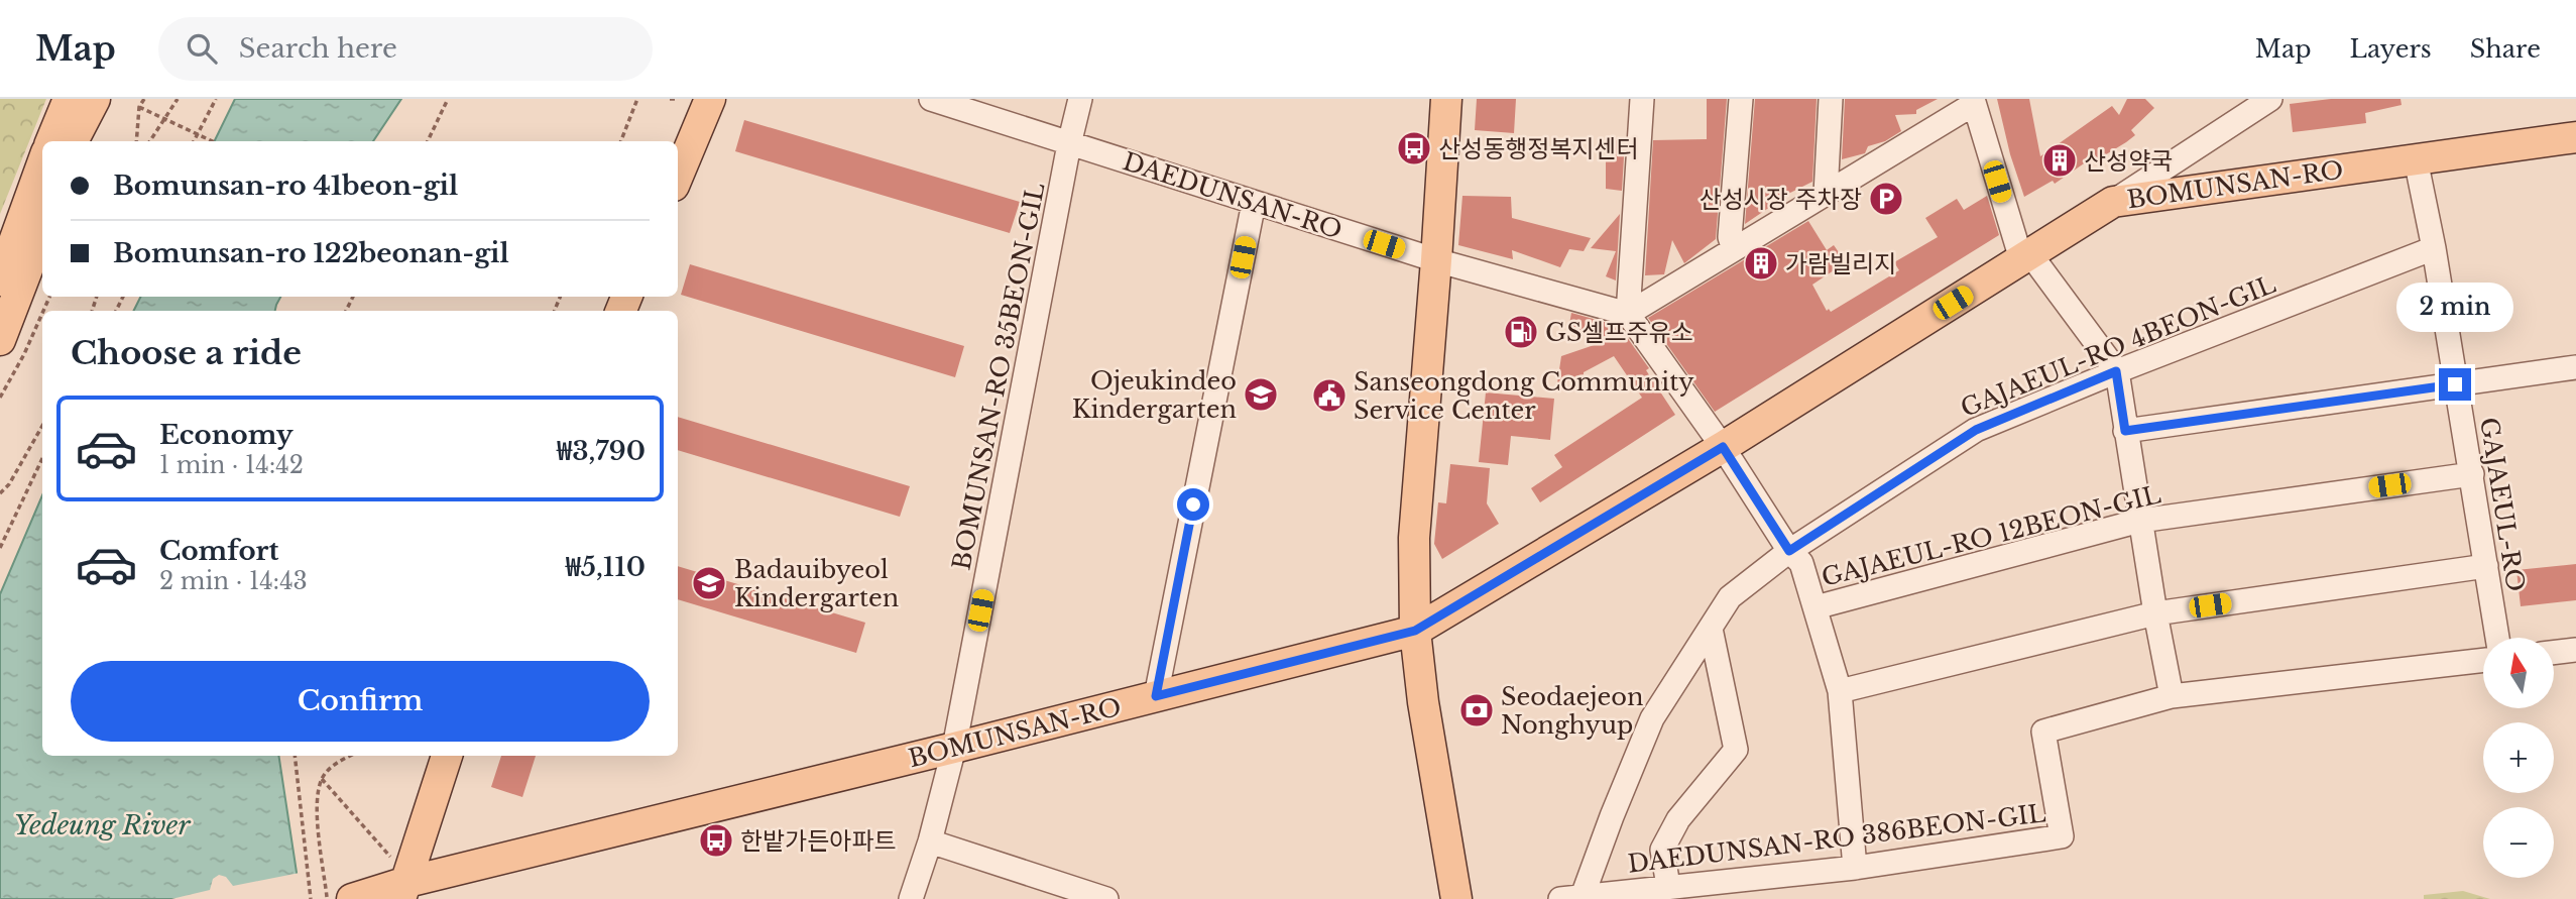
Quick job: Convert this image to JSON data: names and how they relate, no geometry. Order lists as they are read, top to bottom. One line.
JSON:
{"streets":{"main road":["BOMUNSAN-RO"],"street":["DAEDUNSAN-RO","GAJAEUL-RO 4BEON-GIL","BOMUNSAN-RO 35BEON-GIL","GAJAEUL-RO","GAJAEUL-RO 12BEON-GIL","DAEDUNSAN-RO 386BEON-GIL"]},"crossings":[["BOMUNSAN-RO","BOMUNSAN-RO 35BEON-GIL"],["BOMUNSAN-RO","GAJAEUL-RO"],["DAEDUNSAN-RO","BOMUNSAN-RO 35BEON-GIL"],["GAJAEUL-RO 4BEON-GIL","GAJAEUL-RO"],["GAJAEUL-RO 4BEON-GIL","DAEDUNSAN-RO 386BEON-GIL"],["GAJAEUL-RO","GAJAEUL-RO 12BEON-GIL"]],"water":["Yedeung River"],"places":{"bus stop":["산성동행정복지센터","한밭가든아파트"],"building":["산성약국","가람빌리지"],"parking":["산성시장 주차장"],"fuel station":["GS셀프주유소"],"school or university":["Ojeukindeo Kindergarten","Badauibyeol Kindergarten"],"public building":["Sanseongdong Community Service Center"],"bank":["Seodaejeon Nonghyup"]},"north":"top","page":{"header":"Map","search":"Search here","nav":["Map","Layers","Share"],"banner":["Bomunsan-ro 41beon-gil","Bomunsan-ro 122beonan-gil"],"bubble":"2 min","heading":"Choose a ride","list":[{"name":"Economy","note":"1 min · 14:42","value":"₩3,790"},{"name":"Comfort","note":"2 min · 14:43","value":"₩5,110"}],"map_buttons":["+","−"],"buttons":"Confirm"}}
